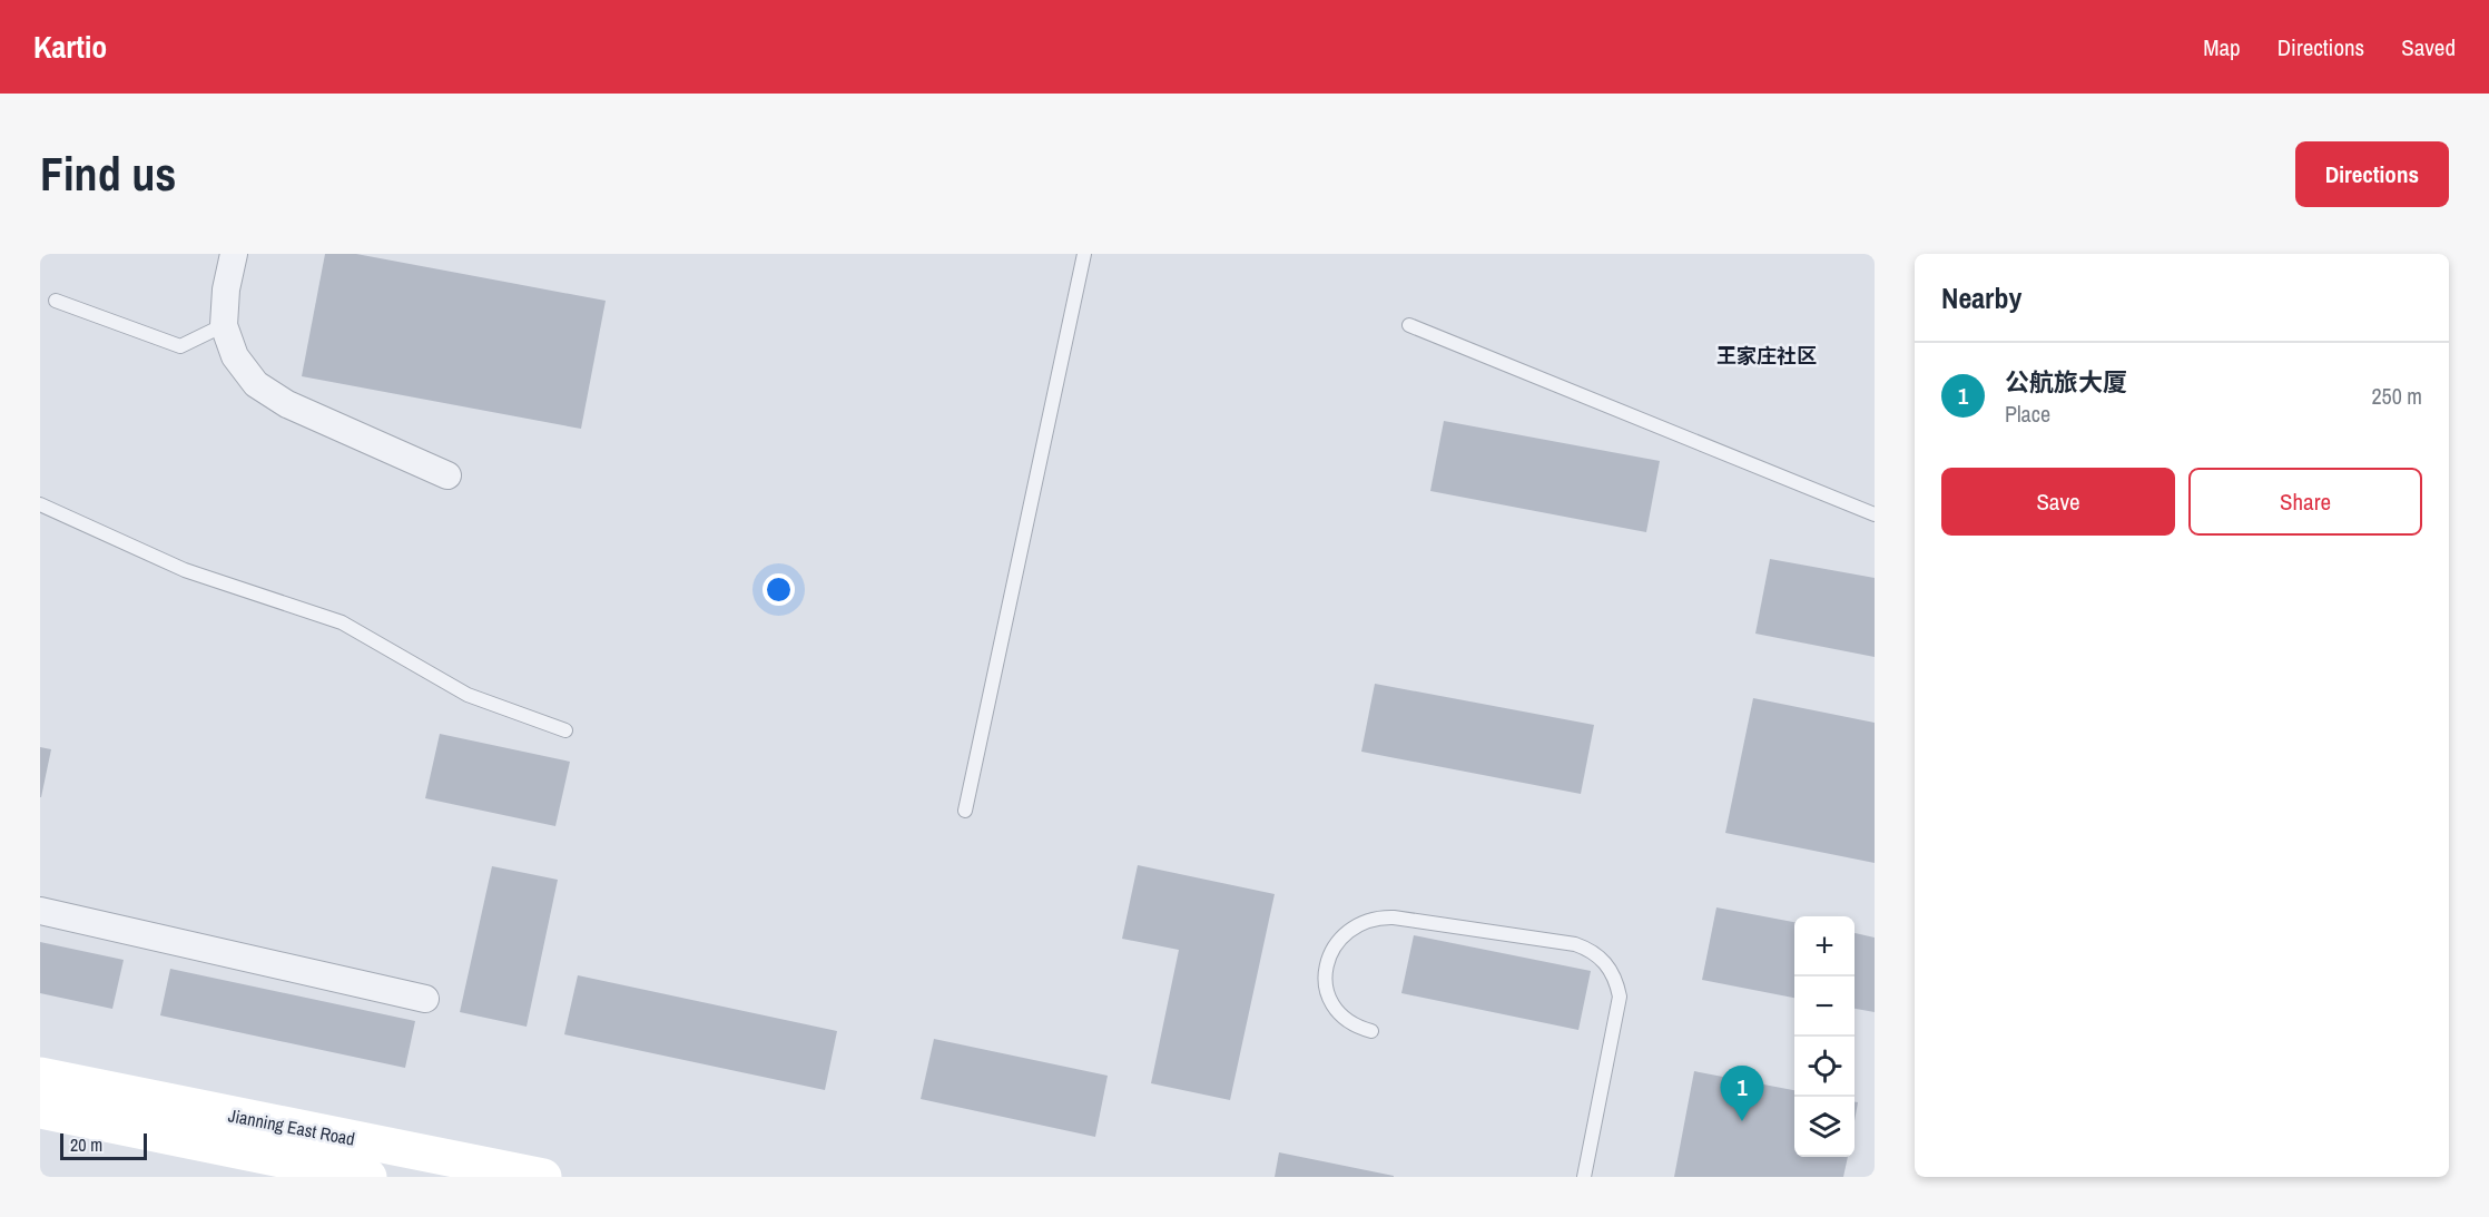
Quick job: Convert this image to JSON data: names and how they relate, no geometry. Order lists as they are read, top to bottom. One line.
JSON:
{"streets":{"main road":["Jianning East Road"]},"districts":["王家庄社区"],"scale_bar":"20 m","page":{"header":"Kartio","nav":["Map","Directions","Saved"],"buttons":["Directions",["Save","Share"]],"title":"Find us","heading":"Nearby","list":[{"mark":"1","name":"公航旅大厦","note":"Place","value":"250 m"}],"map_buttons":["+","−"],"pins":"1","scale":"20 m"}}
